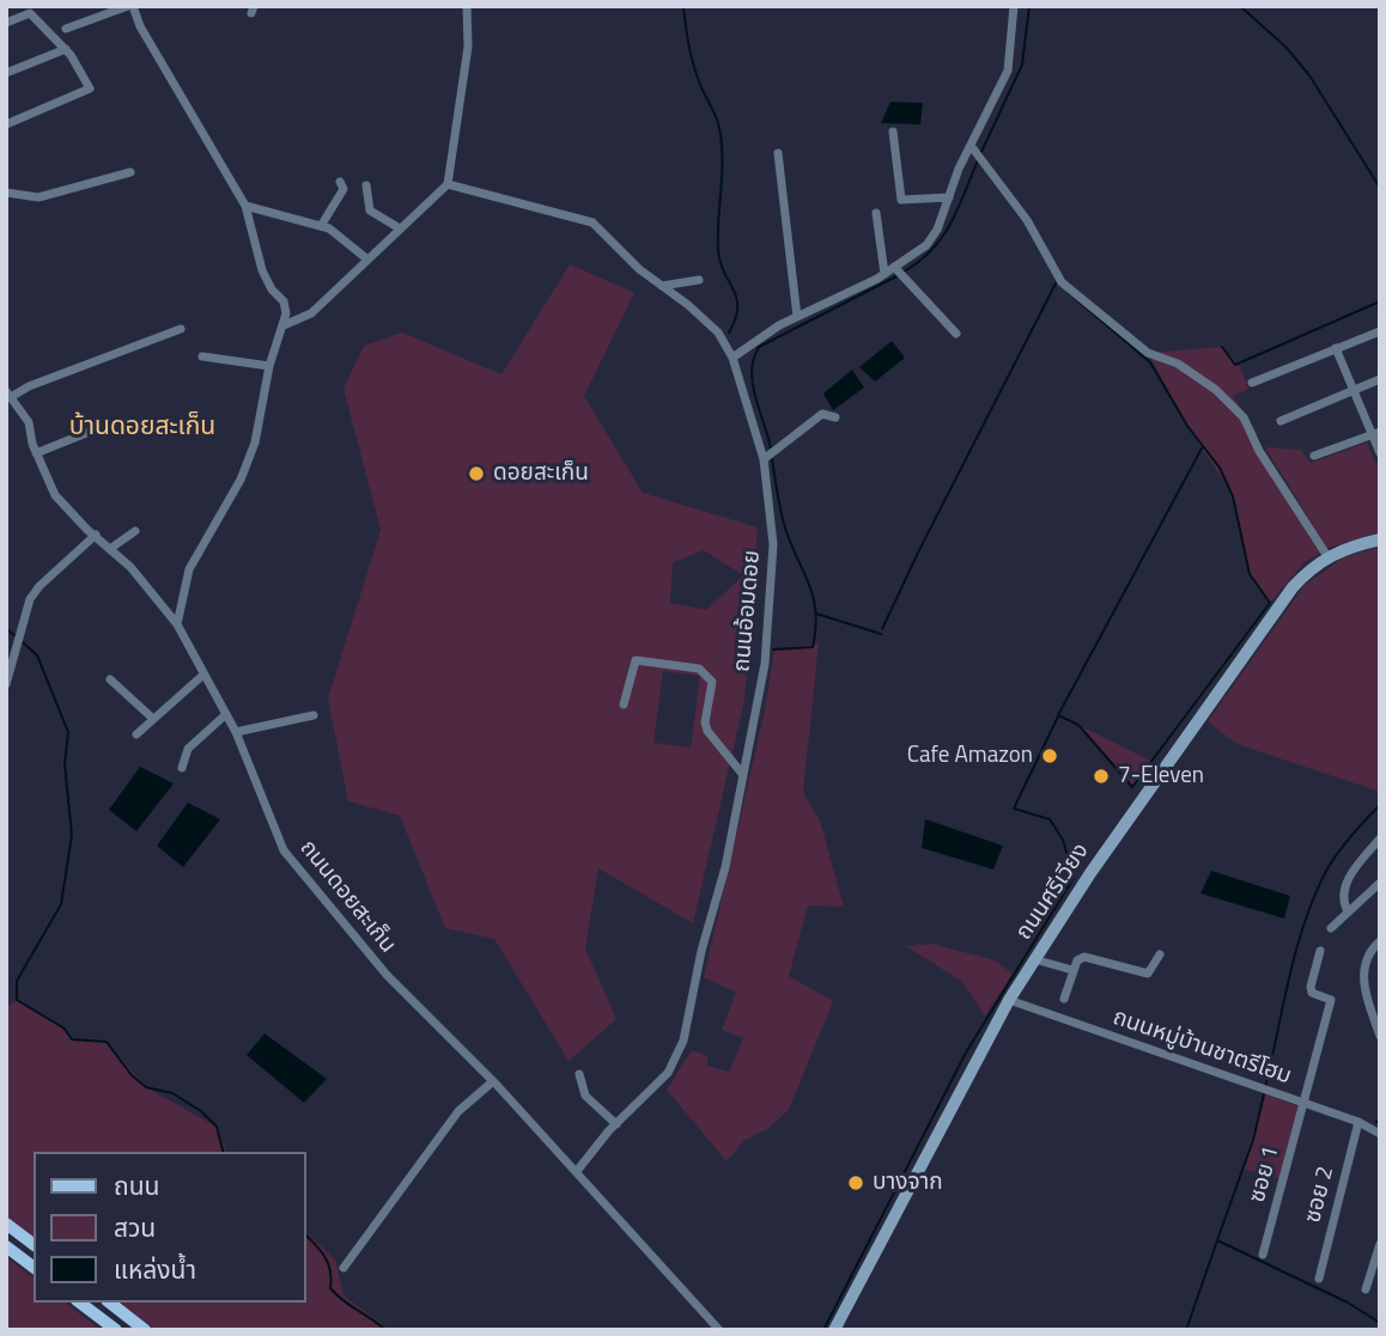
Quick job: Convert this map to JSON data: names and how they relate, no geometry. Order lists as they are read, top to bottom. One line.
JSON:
{"streets":{"main road":["ถนนศรีเวียง"],"street":["ถนนอ้อมดอย","ถนนดอยสะเก็น","ถนนหมู่บ้านชาตรีโฮม","ซอย 1","ซอย 2"]},"crossings":[["ถนนอ้อมดอย","ถนนดอยสะเก็น"],["ถนนศรีเวียง","ถนนหมู่บ้านชาตรีโฮม"],["ถนนหมู่บ้านชาตรีโฮม","ซอย 1"],["ถนนหมู่บ้านชาตรีโฮม","ซอย 2"]],"districts":["บ้านดอยสะเก็น"],"places":["ดอยสะเก็น","Cafe Amazon","7-Eleven","บางจาก"],"legend":["ถนน","สวน","แหล่งน้ำ"]}
